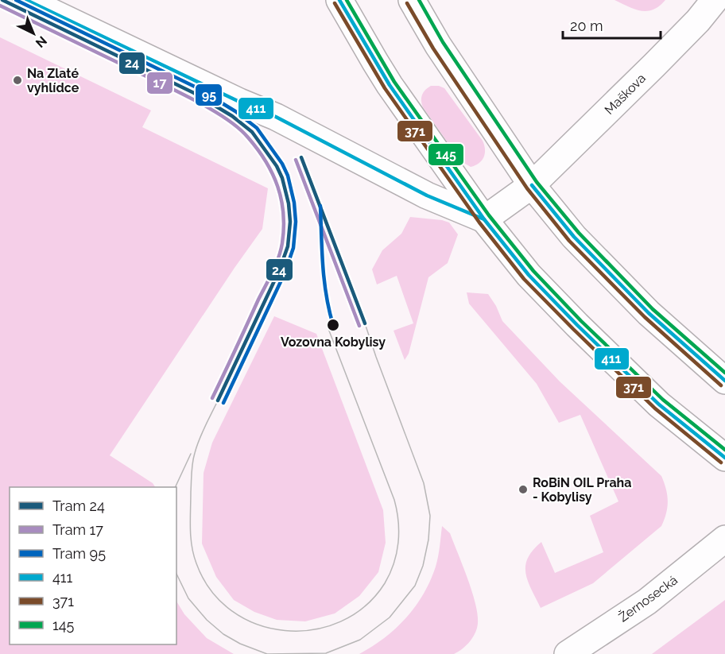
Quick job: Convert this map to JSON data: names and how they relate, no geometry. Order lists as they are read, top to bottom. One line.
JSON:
{"streets":{"main road":["Maškova","Žernosecká"]},"places":["Na Zlaté vyhlídce","Vozovna Kobylisy","RoBiN OIL Praha - Kobylisy"],"lines":["tram line 24","tram line 95","transit line 411","transit line 145","transit line 371","tram line 17"],"legend":["Tram 24","Tram 17","Tram 95","411","371","145"],"scale_bar":"20 m","north":"bottom right"}
